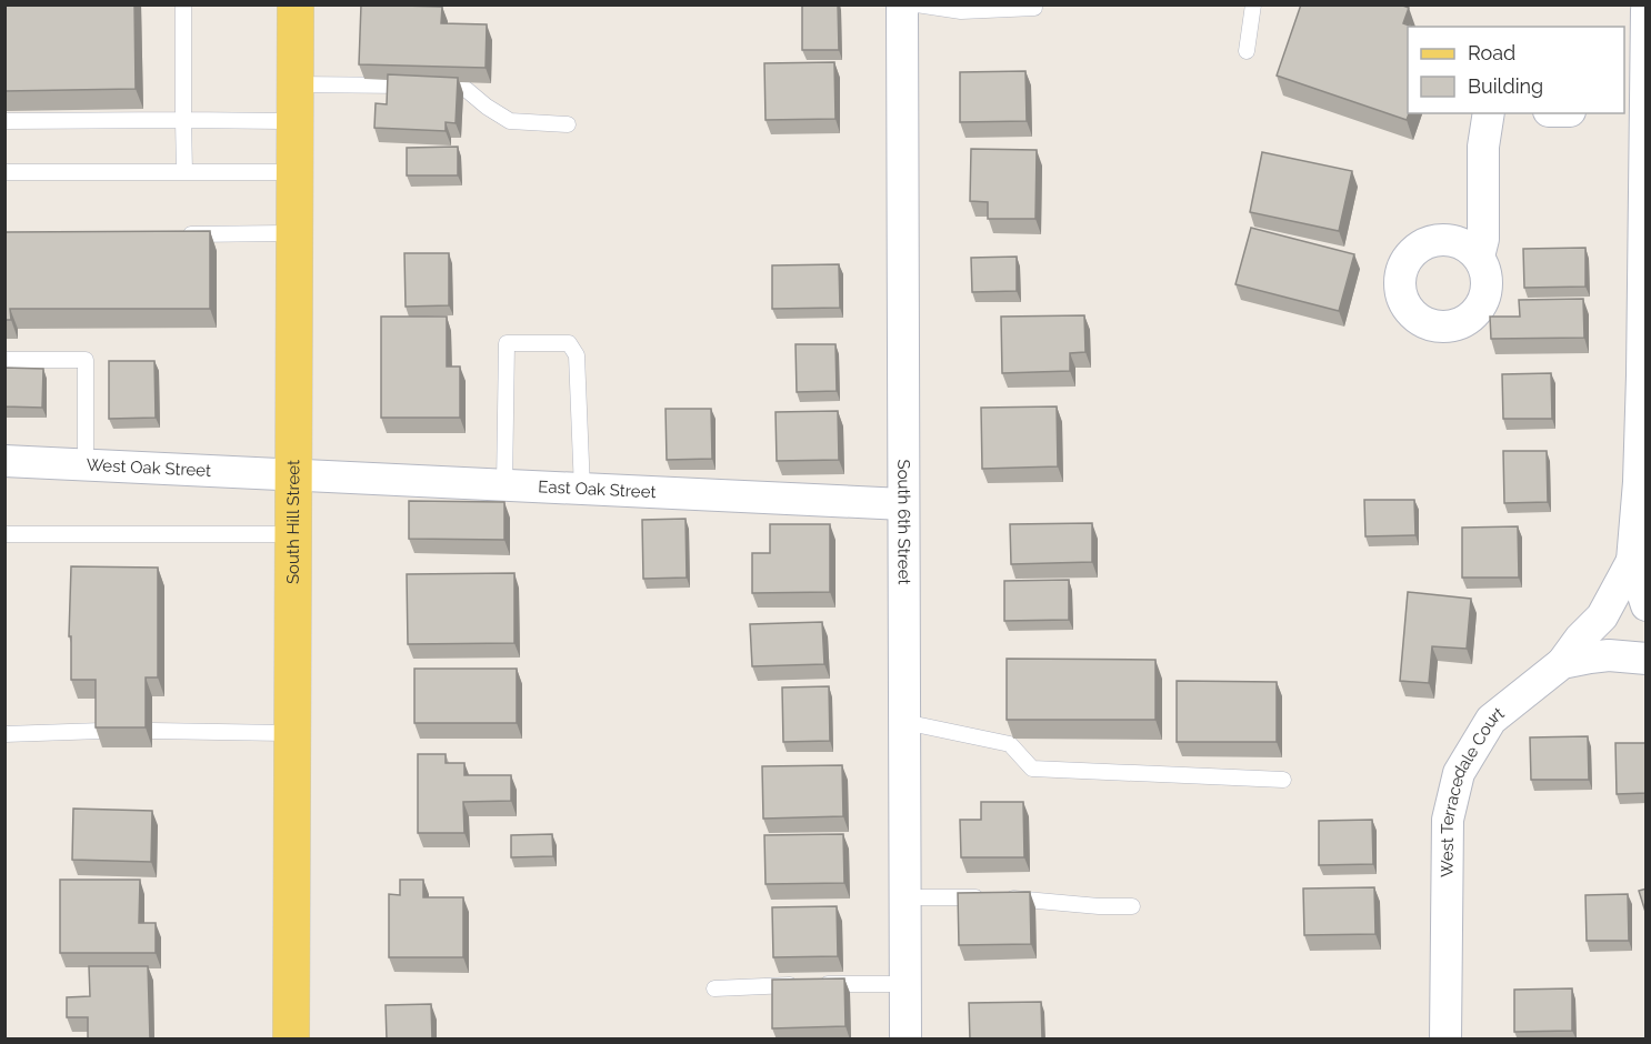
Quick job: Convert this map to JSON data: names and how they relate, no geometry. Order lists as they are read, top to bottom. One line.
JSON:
{"streets":{"main road":["South Hill Street"],"street":["West Oak Street","East Oak Street","South 6th Street","West Terracedale Court"]},"crossings":[["West Oak Street","East Oak Street"],["West Oak Street","South Hill Street"],["East Oak Street","South Hill Street"],["East Oak Street","South 6th Street"]],"legend":["Road","Building"]}
